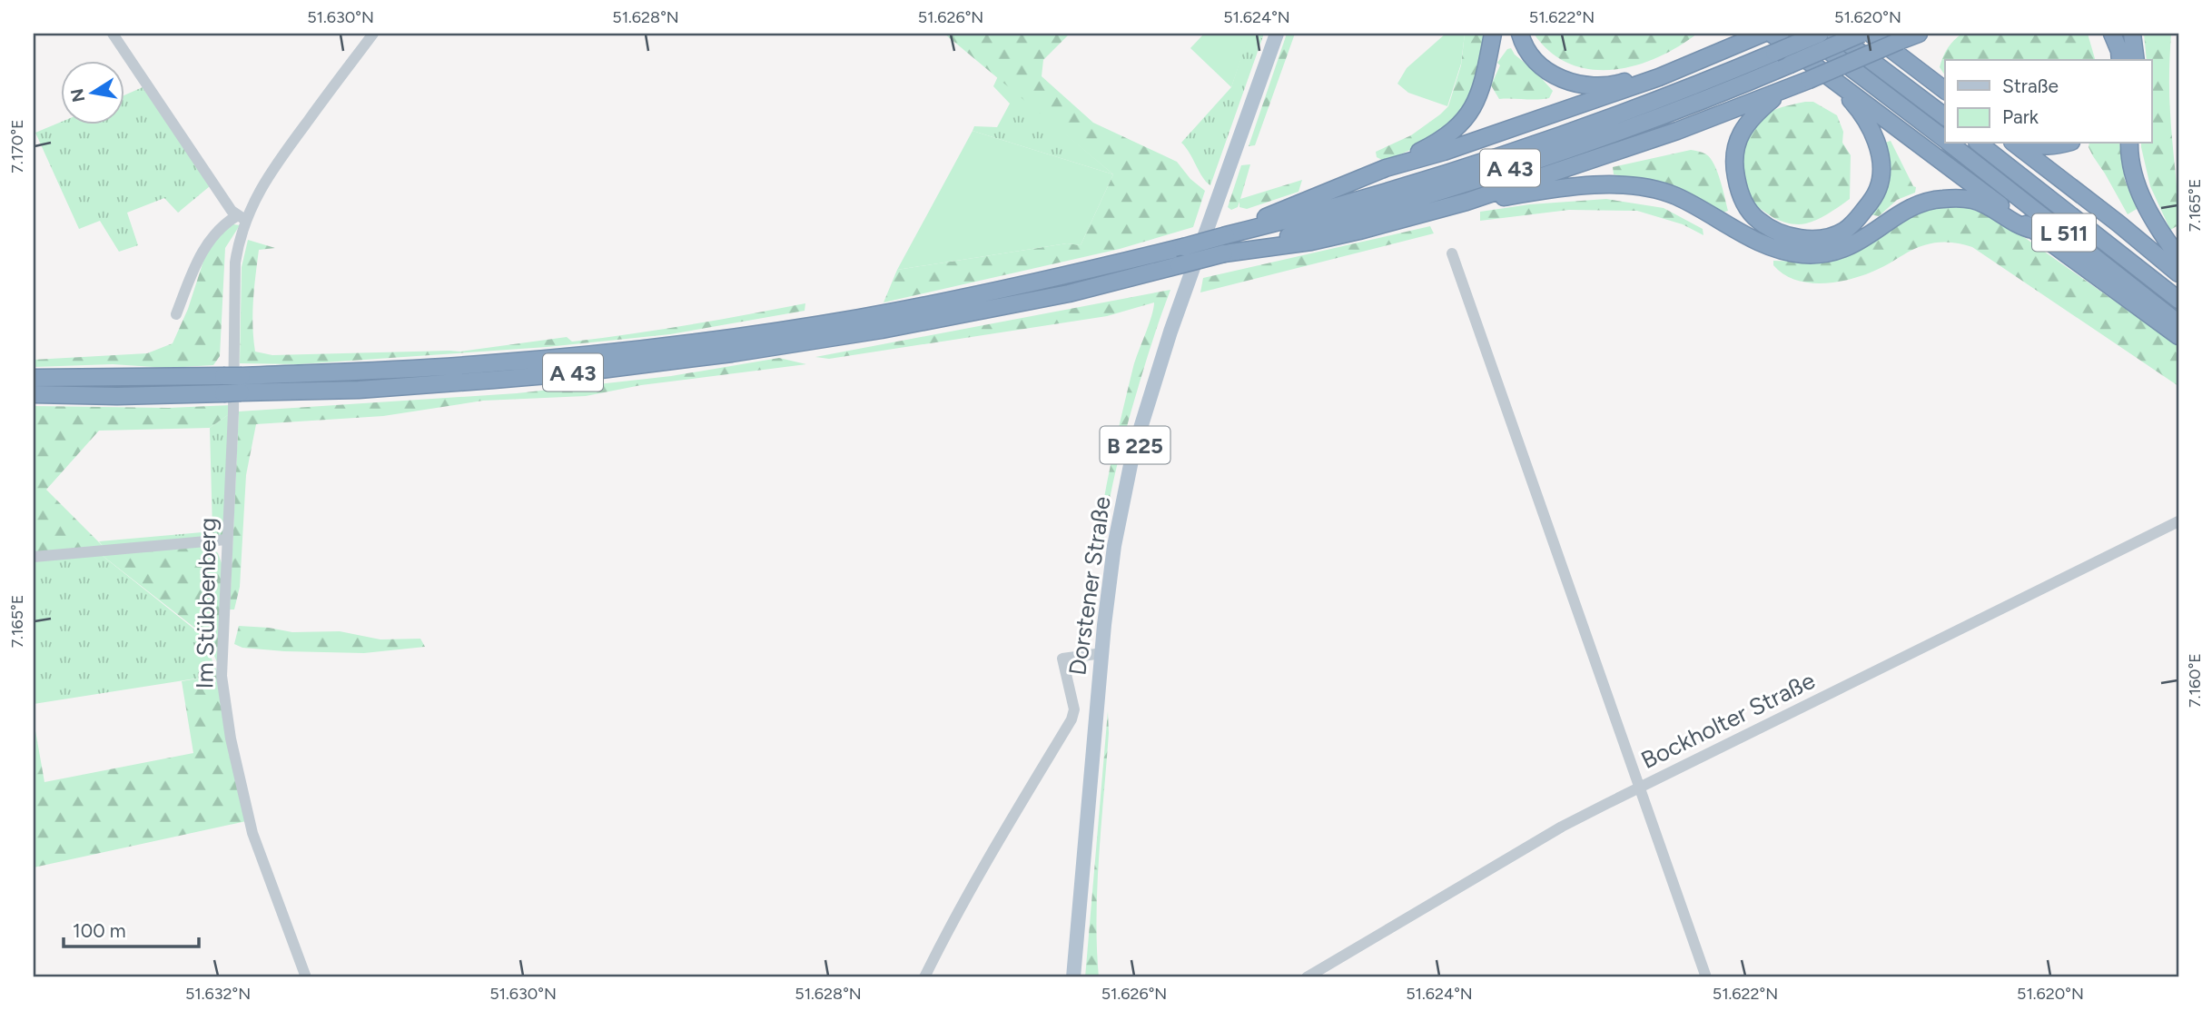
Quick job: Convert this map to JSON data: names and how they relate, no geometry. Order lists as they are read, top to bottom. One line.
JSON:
{"streets":{"highway":["A 43","L 511"],"main road":["B 225","Dorstener Straße"],"street":["Im Stübbenberg","Bockholter Straße"]},"legend":["Straße","Park"],"scale_bar":"100 m","north":"left","coordinates":["51.630°N","51.628°N","51.626°N","51.624°N","51.622°N","51.620°N","7.170°E","7.165°E","7.160°E","51.632°N"]}
